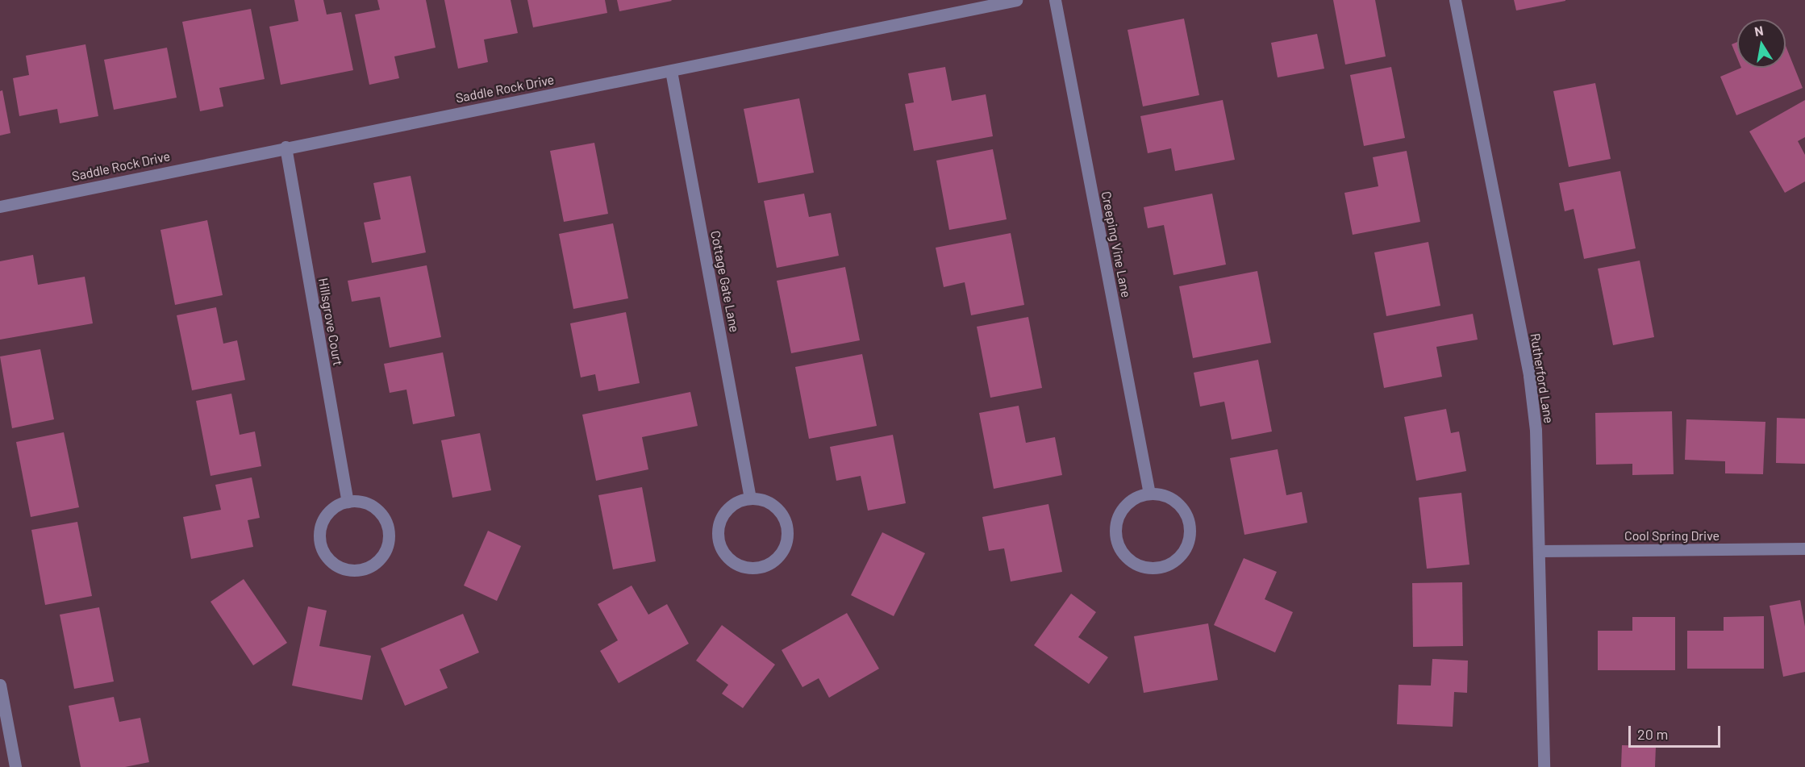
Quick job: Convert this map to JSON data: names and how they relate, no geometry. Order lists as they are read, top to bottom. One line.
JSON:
{"streets":{"street":["Saddle Rock Drive","Creeping Vine Lane","Cottage Gate Lane","Hillsgrove Court","Rutherford Lane","Cool Spring Drive"]},"crossings":[["Saddle Rock Drive","Cottage Gate Lane"],["Saddle Rock Drive","Hillsgrove Court"],["Rutherford Lane","Cool Spring Drive"]],"scale_bar":"20 m","north":"top"}
